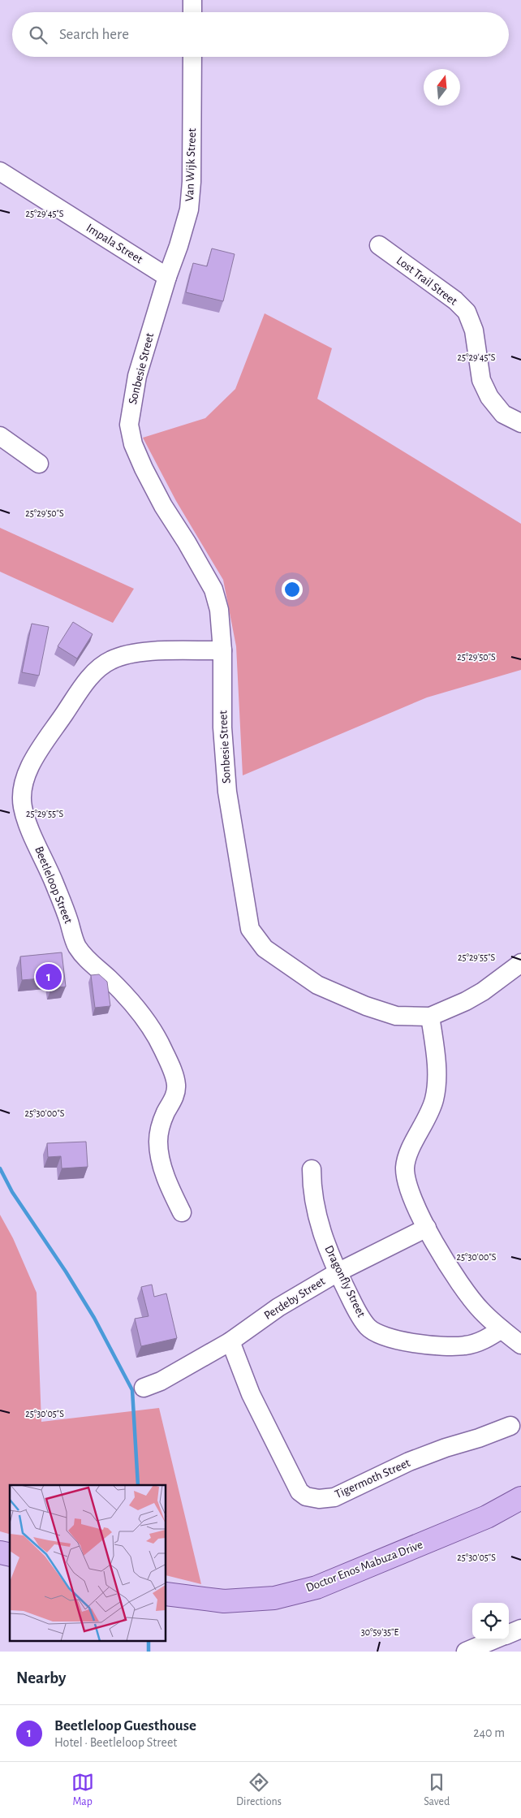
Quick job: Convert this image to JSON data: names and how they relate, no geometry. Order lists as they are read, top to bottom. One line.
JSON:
{"streets":{"main road":["Doctor Enos Mabuza Drive"],"street":["Van Wijk Street","Impala Street","Lost Trail Street","Sonbesie Street","Beetleloop Street","Dragonfly Street","Perdeby Street","Tigermoth Street"]},"crossings":[["Van Wijk Street","Impala Street"],["Van Wijk Street","Sonbesie Street"],["Impala Street","Sonbesie Street"],["Sonbesie Street","Beetleloop Street"],["Dragonfly Street","Perdeby Street"],["Perdeby Street","Tigermoth Street"]],"north":"top","page":{"search":"Search here","pins":"1","heading":"Nearby","list":[{"mark":"1","name":"Beetleloop Guesthouse","note":"Hotel · Beetleloop Street","value":"240 m"}],"nav":["Map","Directions","Saved"]},"coordinates":["25°29'45\"S","25°29'50\"S","25°29'55\"S","25°30'00\"S","25°30'05\"S","30°59'35\"E"]}
